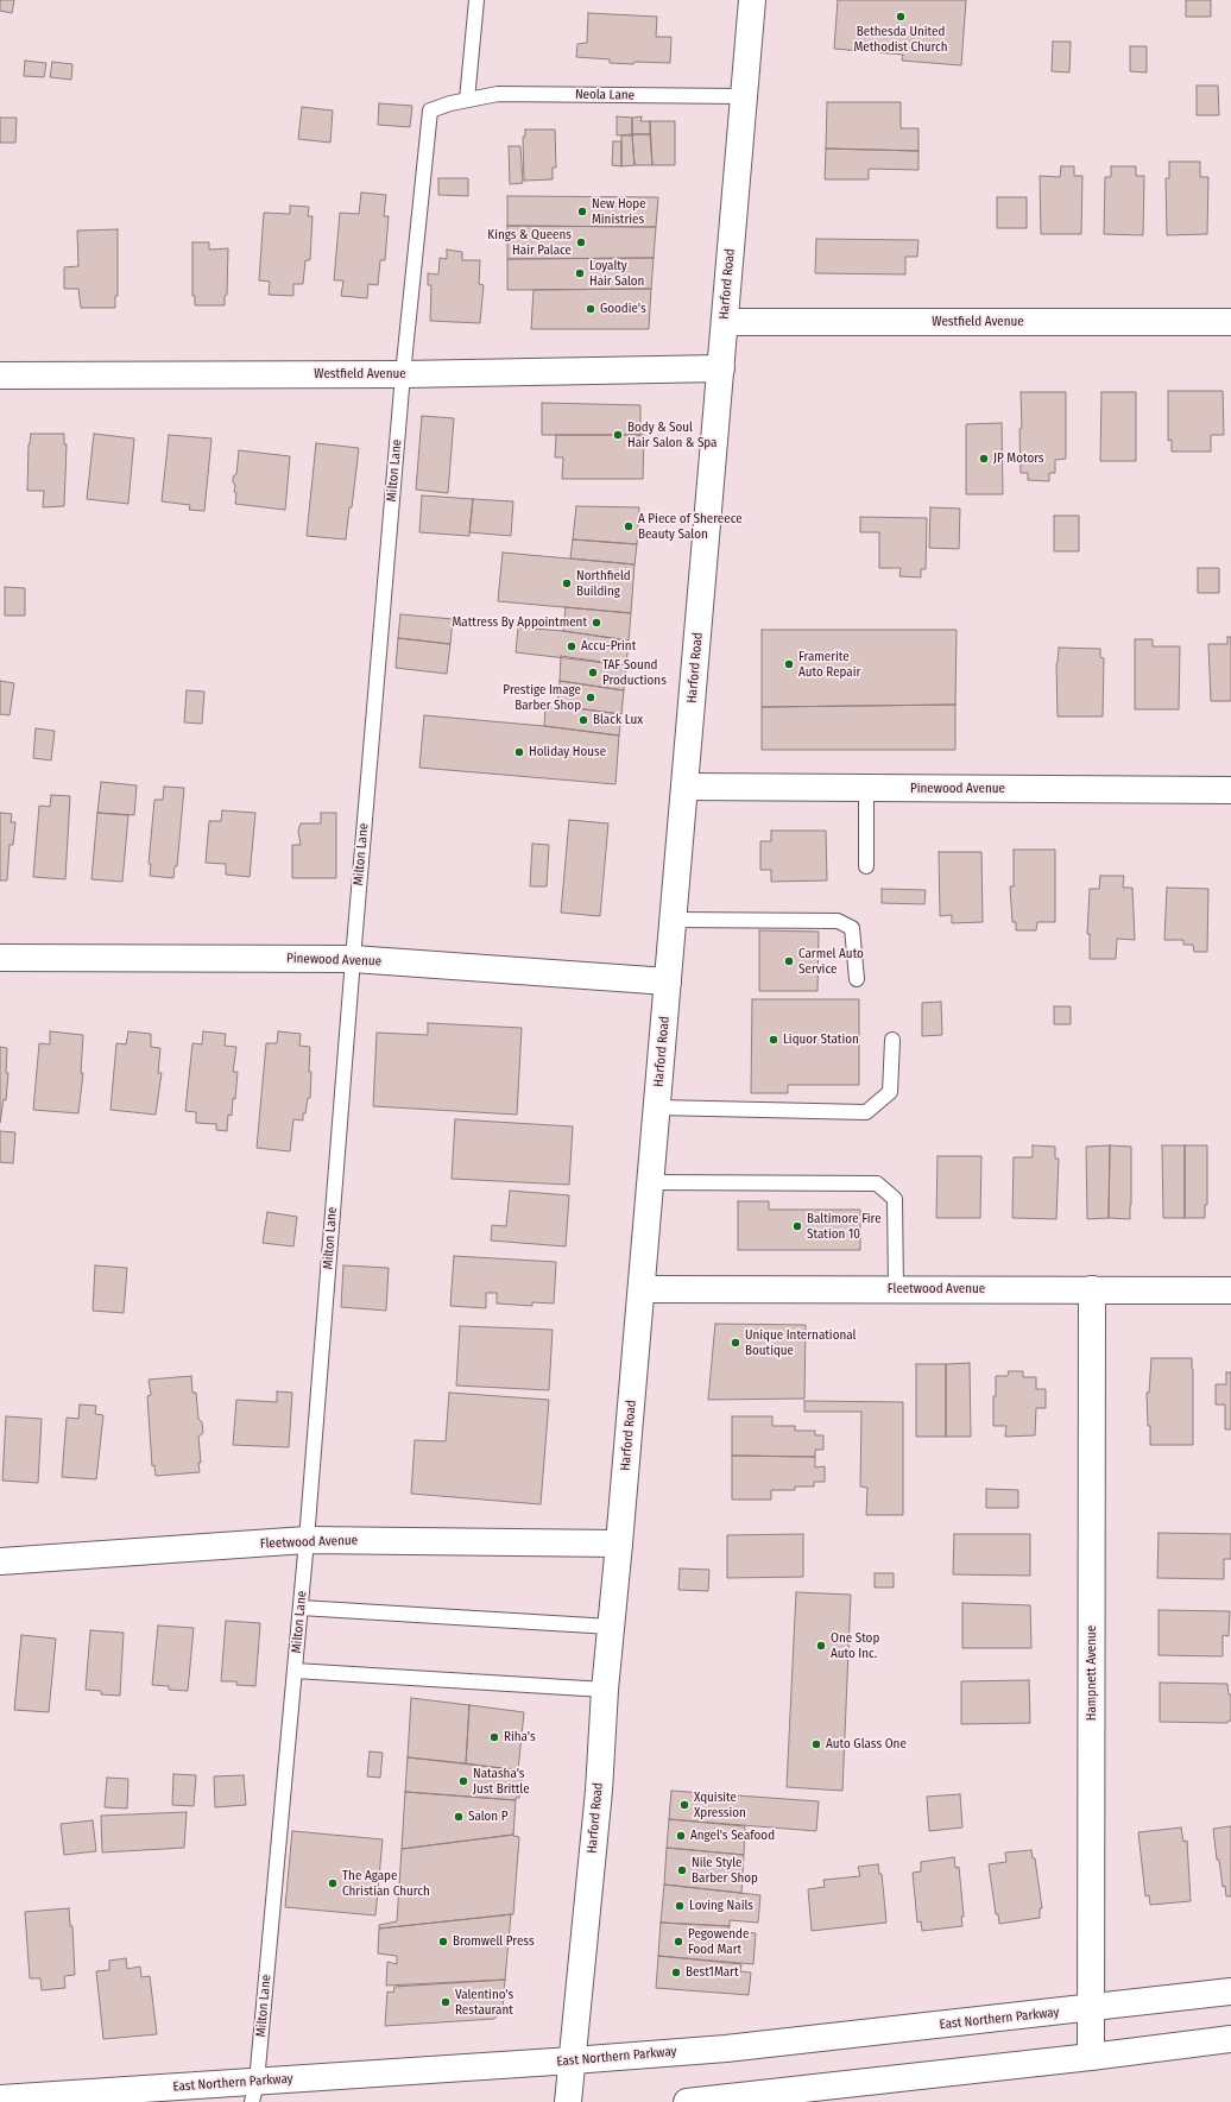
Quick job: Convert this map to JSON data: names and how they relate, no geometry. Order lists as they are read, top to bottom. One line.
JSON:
{"streets":{"street":["Harford Road","Westfield Avenue","Pinewood Avenue","Fleetwood Avenue","Hampnett Avenue","East Northern Parkway"],"lane":["Neola Lane","Milton Lane"]},"crossings":[["Neola Lane","Harford Road"],["Neola Lane","Westfield Avenue"],["Neola Lane","Milton Lane"],["Harford Road","Westfield Avenue"],["Harford Road","Pinewood Avenue"],["Harford Road","Fleetwood Avenue"],["Harford Road","East Northern Parkway"],["Westfield Avenue","Milton Lane"],["Milton Lane","Pinewood Avenue"],["Milton Lane","Fleetwood Avenue"],["Milton Lane","East Northern Parkway"],["Fleetwood Avenue","Hampnett Avenue"],["Hampnett Avenue","East Northern Parkway"]],"places":["Bethesda United Methodist Church","New Hope Ministries","Kings & Queens Hair Palace","Loyalty Hair Salon","Goodie's","Body & Soul Hair Salon & Spa","JP Motors","A Piece of Shereece Beauty Salon","Northfield Building","Mattress By Appointment","Accu-Print","Framerite Auto Repair","TAF Sound Productions","Prestige Image Barber Shop","Black Lux","Holiday House","Carmel Auto Service","Liquor Station","Baltimore Fire Station 10","Unique International Boutique","One Stop Auto Inc.","Riha's","Auto Glass One","Natasha's Just Brittle","Xquisite Xpression","Salon P","Angel's Seafood","Nile Style Barber Shop","The Agape Christian Church","Loving Nails","Bromwell Press","Pegowende Food Mart","Best1Mart","Valentino's Restaurant"]}
